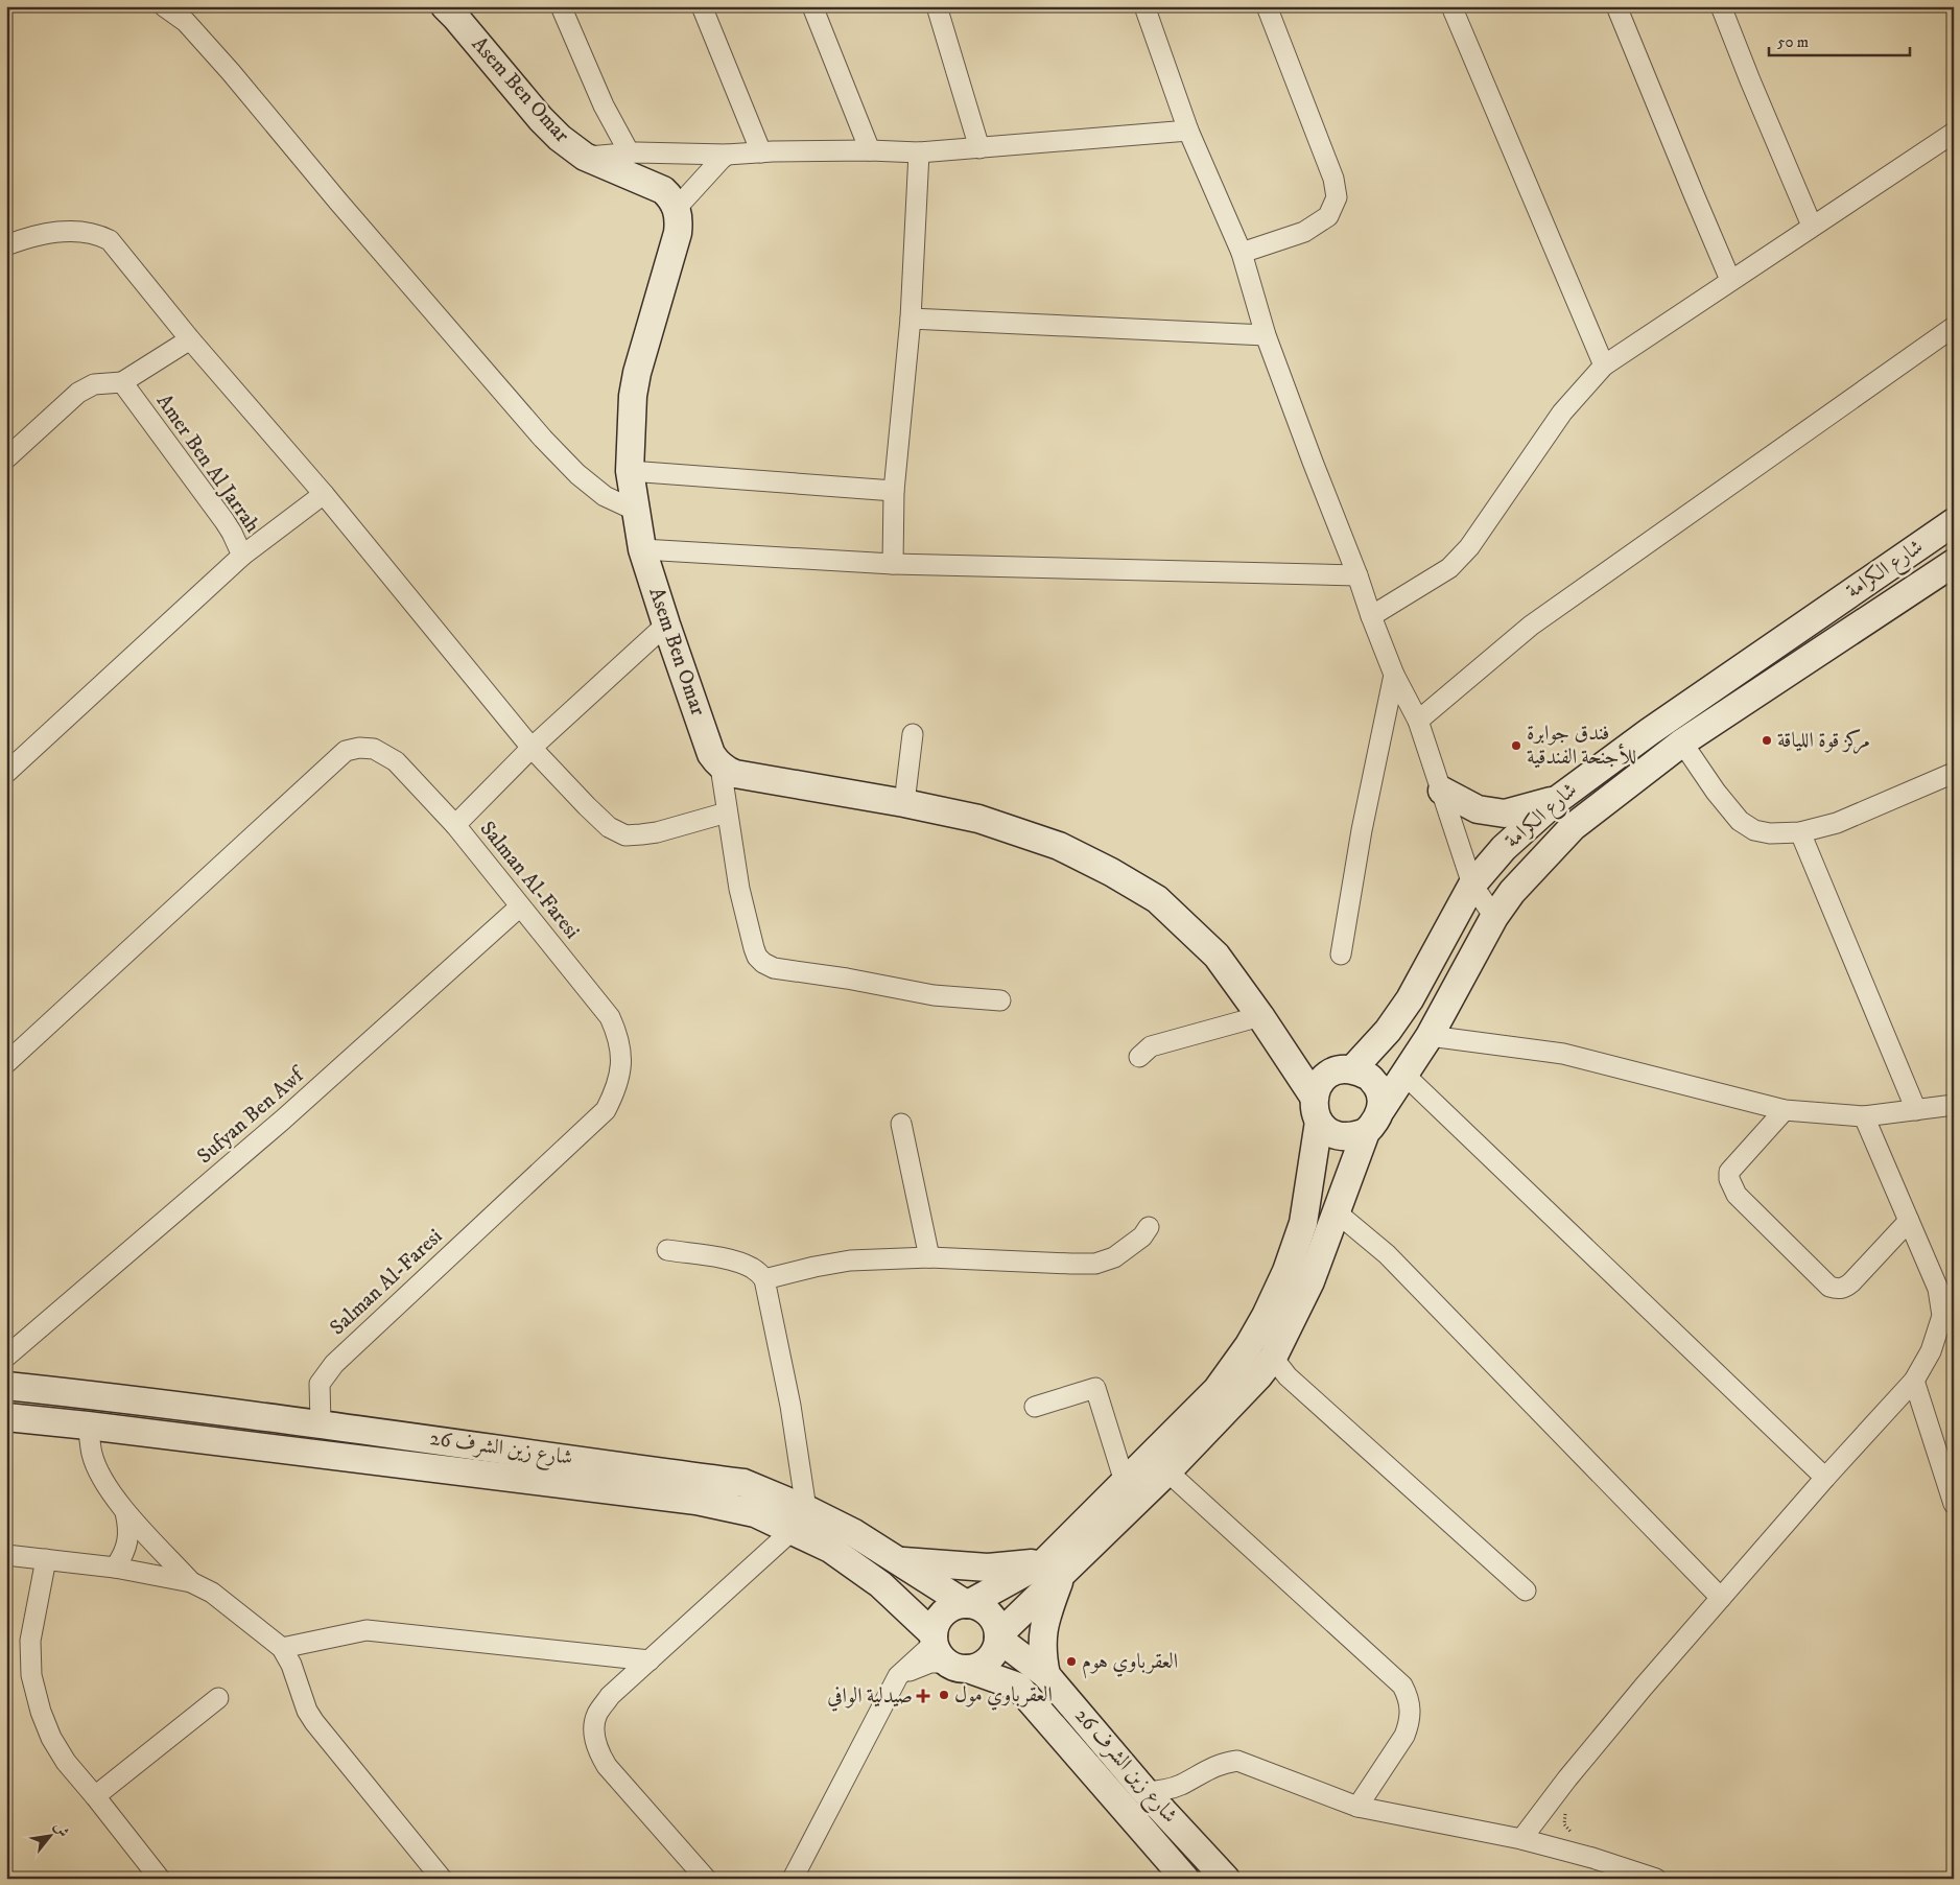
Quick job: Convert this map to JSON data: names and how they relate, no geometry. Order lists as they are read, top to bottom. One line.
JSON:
{"streets":{"street":["Asem Ben Omar","Amer Ben Al Jarrah","شارع الكرامة","Salman Al-Faresi","Sufyan Ben Awf","شارع زين الشرف 26"]},"crossings":[["Salman Al-Faresi","Sufyan Ben Awf"],["Salman Al-Faresi","شارع زين الشرف 26"]],"places":{"other":["مركز قوة اللياقة","فندق جوابرة للأجنحة الفندقية","العقرباوي هوم","العقرباوي مول"],"health":["صيدلية الوافي"]},"scale_bar":"50 m","north":"top right"}
